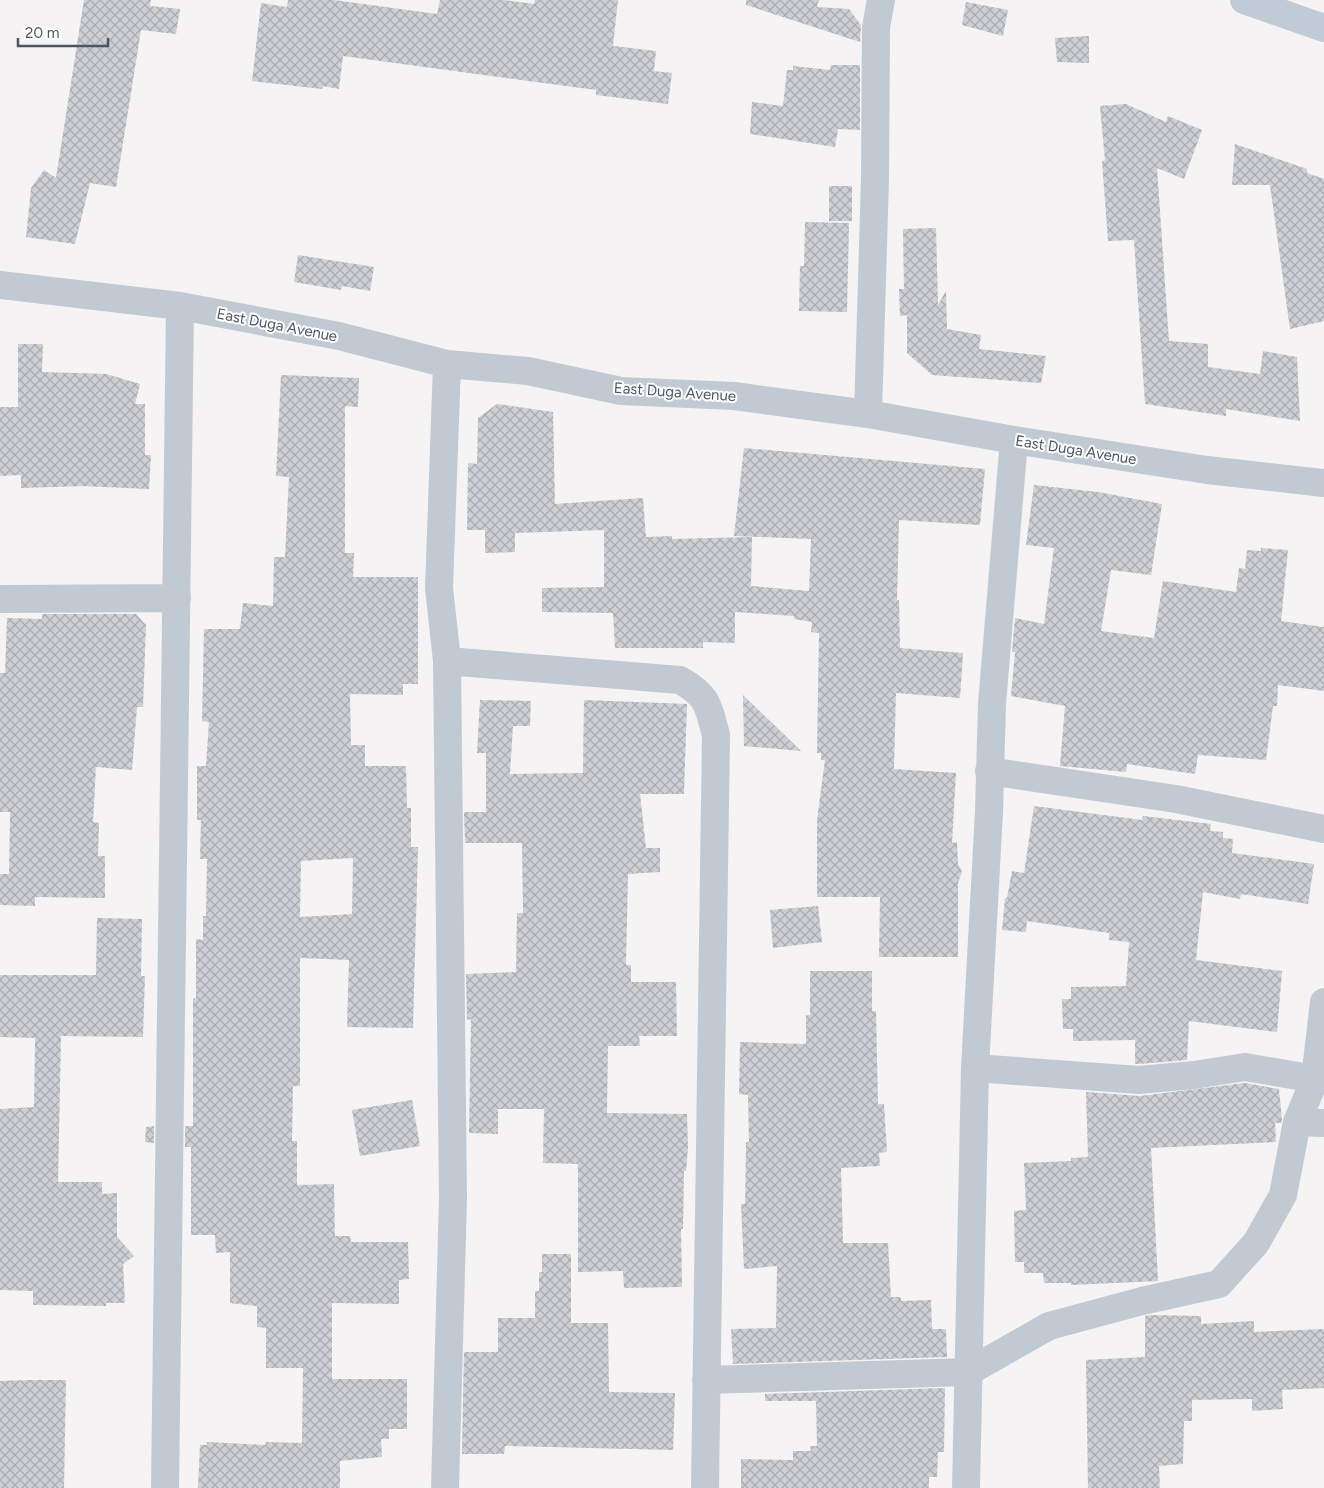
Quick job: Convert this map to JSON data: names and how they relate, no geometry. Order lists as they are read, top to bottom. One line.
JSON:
{"streets":{"street":["East Duga Avenue"]},"scale_bar":"20 m"}
